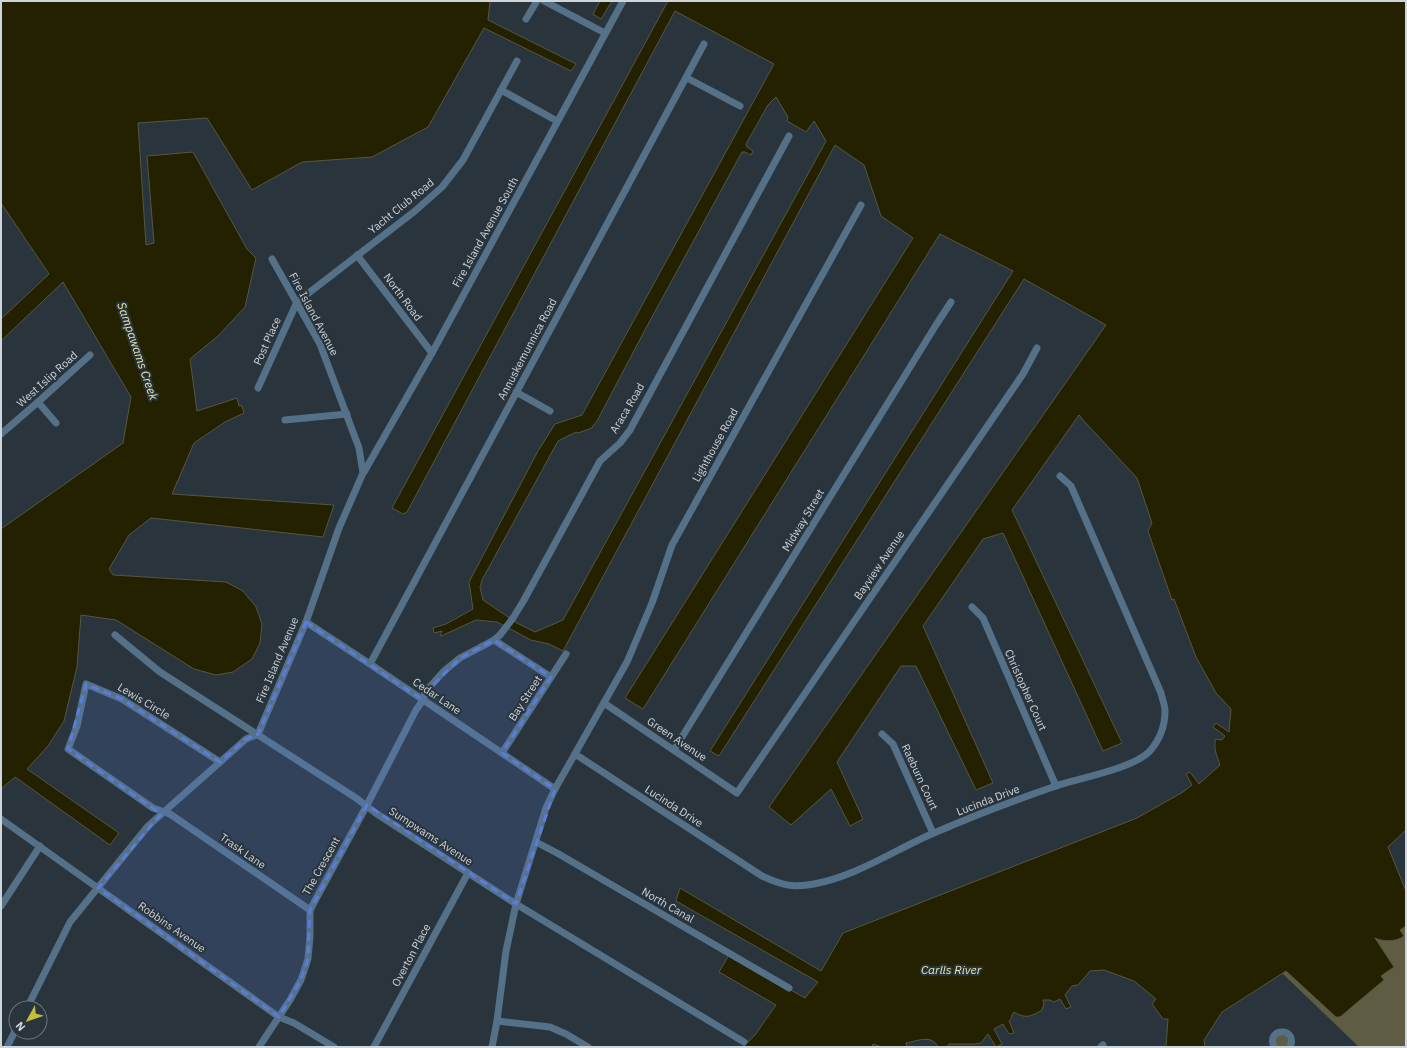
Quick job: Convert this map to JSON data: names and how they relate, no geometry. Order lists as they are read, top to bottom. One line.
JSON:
{"streets":{"street":["Yacht Club Road","Fire Island Avenue South","North Road","Fire Island Avenue","Post Place","Annuskemunnica Road","West Islip Road","Araca Road","Lighthouse Road","Midway Street","Bayview Avenue","Christopher Court","Cedar Lane","Bay Street","Lewis Circle","Green Avenue","Raeburn Court","Lucinda Drive","Sumpwams Avenue","Trask Lane","The Crescent","North Canal","Robbins Avenue","Overton Place"]},"crossings":[["Yacht Club Road","North Road"],["Yacht Club Road","Fire Island Avenue"],["Yacht Club Road","Post Place"],["Fire Island Avenue South","North Road"],["Fire Island Avenue South","Fire Island Avenue"],["Fire Island Avenue","Post Place"],["Fire Island Avenue","Cedar Lane"],["Fire Island Avenue","Sumpwams Avenue"],["Annuskemunnica Road","Cedar Lane"],["Araca Road","Cedar Lane"],["Araca Road","The Crescent"],["Lighthouse Road","Green Avenue"],["Midway Street","Green Avenue"],["Bayview Avenue","Green Avenue"],["Christopher Court","Lucinda Drive"],["Cedar Lane","Bay Street"],["Cedar Lane","The Crescent"],["Lewis Circle","Trask Lane"],["Raeburn Court","Lucinda Drive"],["Sumpwams Avenue","The Crescent"],["Sumpwams Avenue","Overton Place"],["Trask Lane","The Crescent"],["The Crescent","Robbins Avenue"]],"water":["Sampawams Creek","Carlls River"],"north":"bottom left"}
